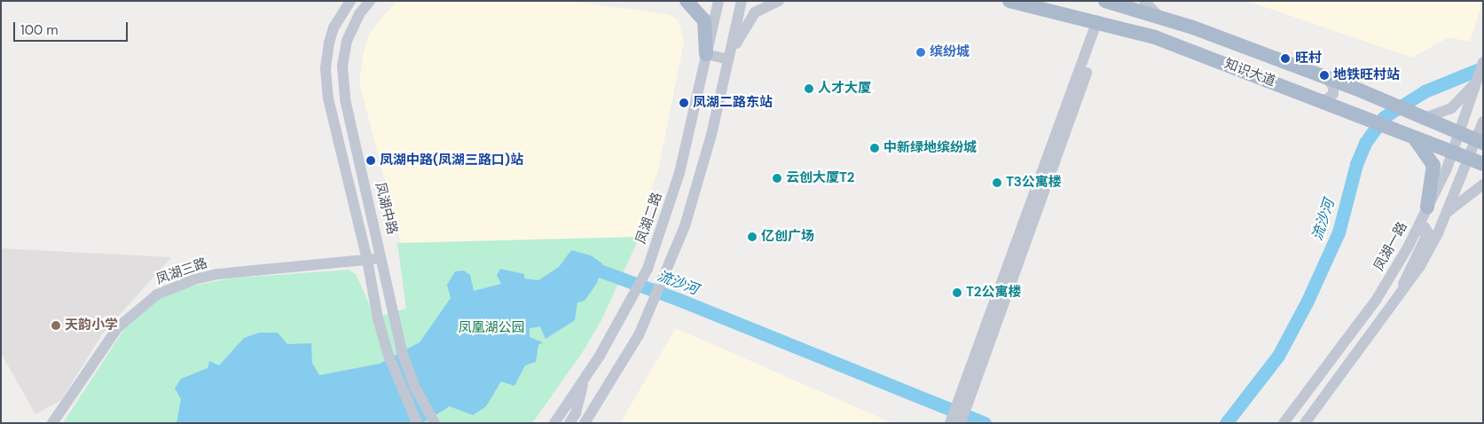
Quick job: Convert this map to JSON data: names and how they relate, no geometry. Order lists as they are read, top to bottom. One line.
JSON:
{"streets":{"main road":["知识大道"],"street":["凤湖中路","凤湖二路","凤湖一路","凤湖三路"]},"crossings":[["知识大道","凤湖一路"],["凤湖中路","凤湖三路"]],"water":["流沙河"],"parks":["凤凰湖公园"],"places":["缤纷城","旺村","地铁旺村站","人才大厦","凤湖二路东站","中新绿地缤纷城","凤湖中路(凤湖三路口)站","云创大厦T2","T3公寓楼","亿创广场","T2公寓楼","天韵小学"],"scale_bar":"100 m"}
